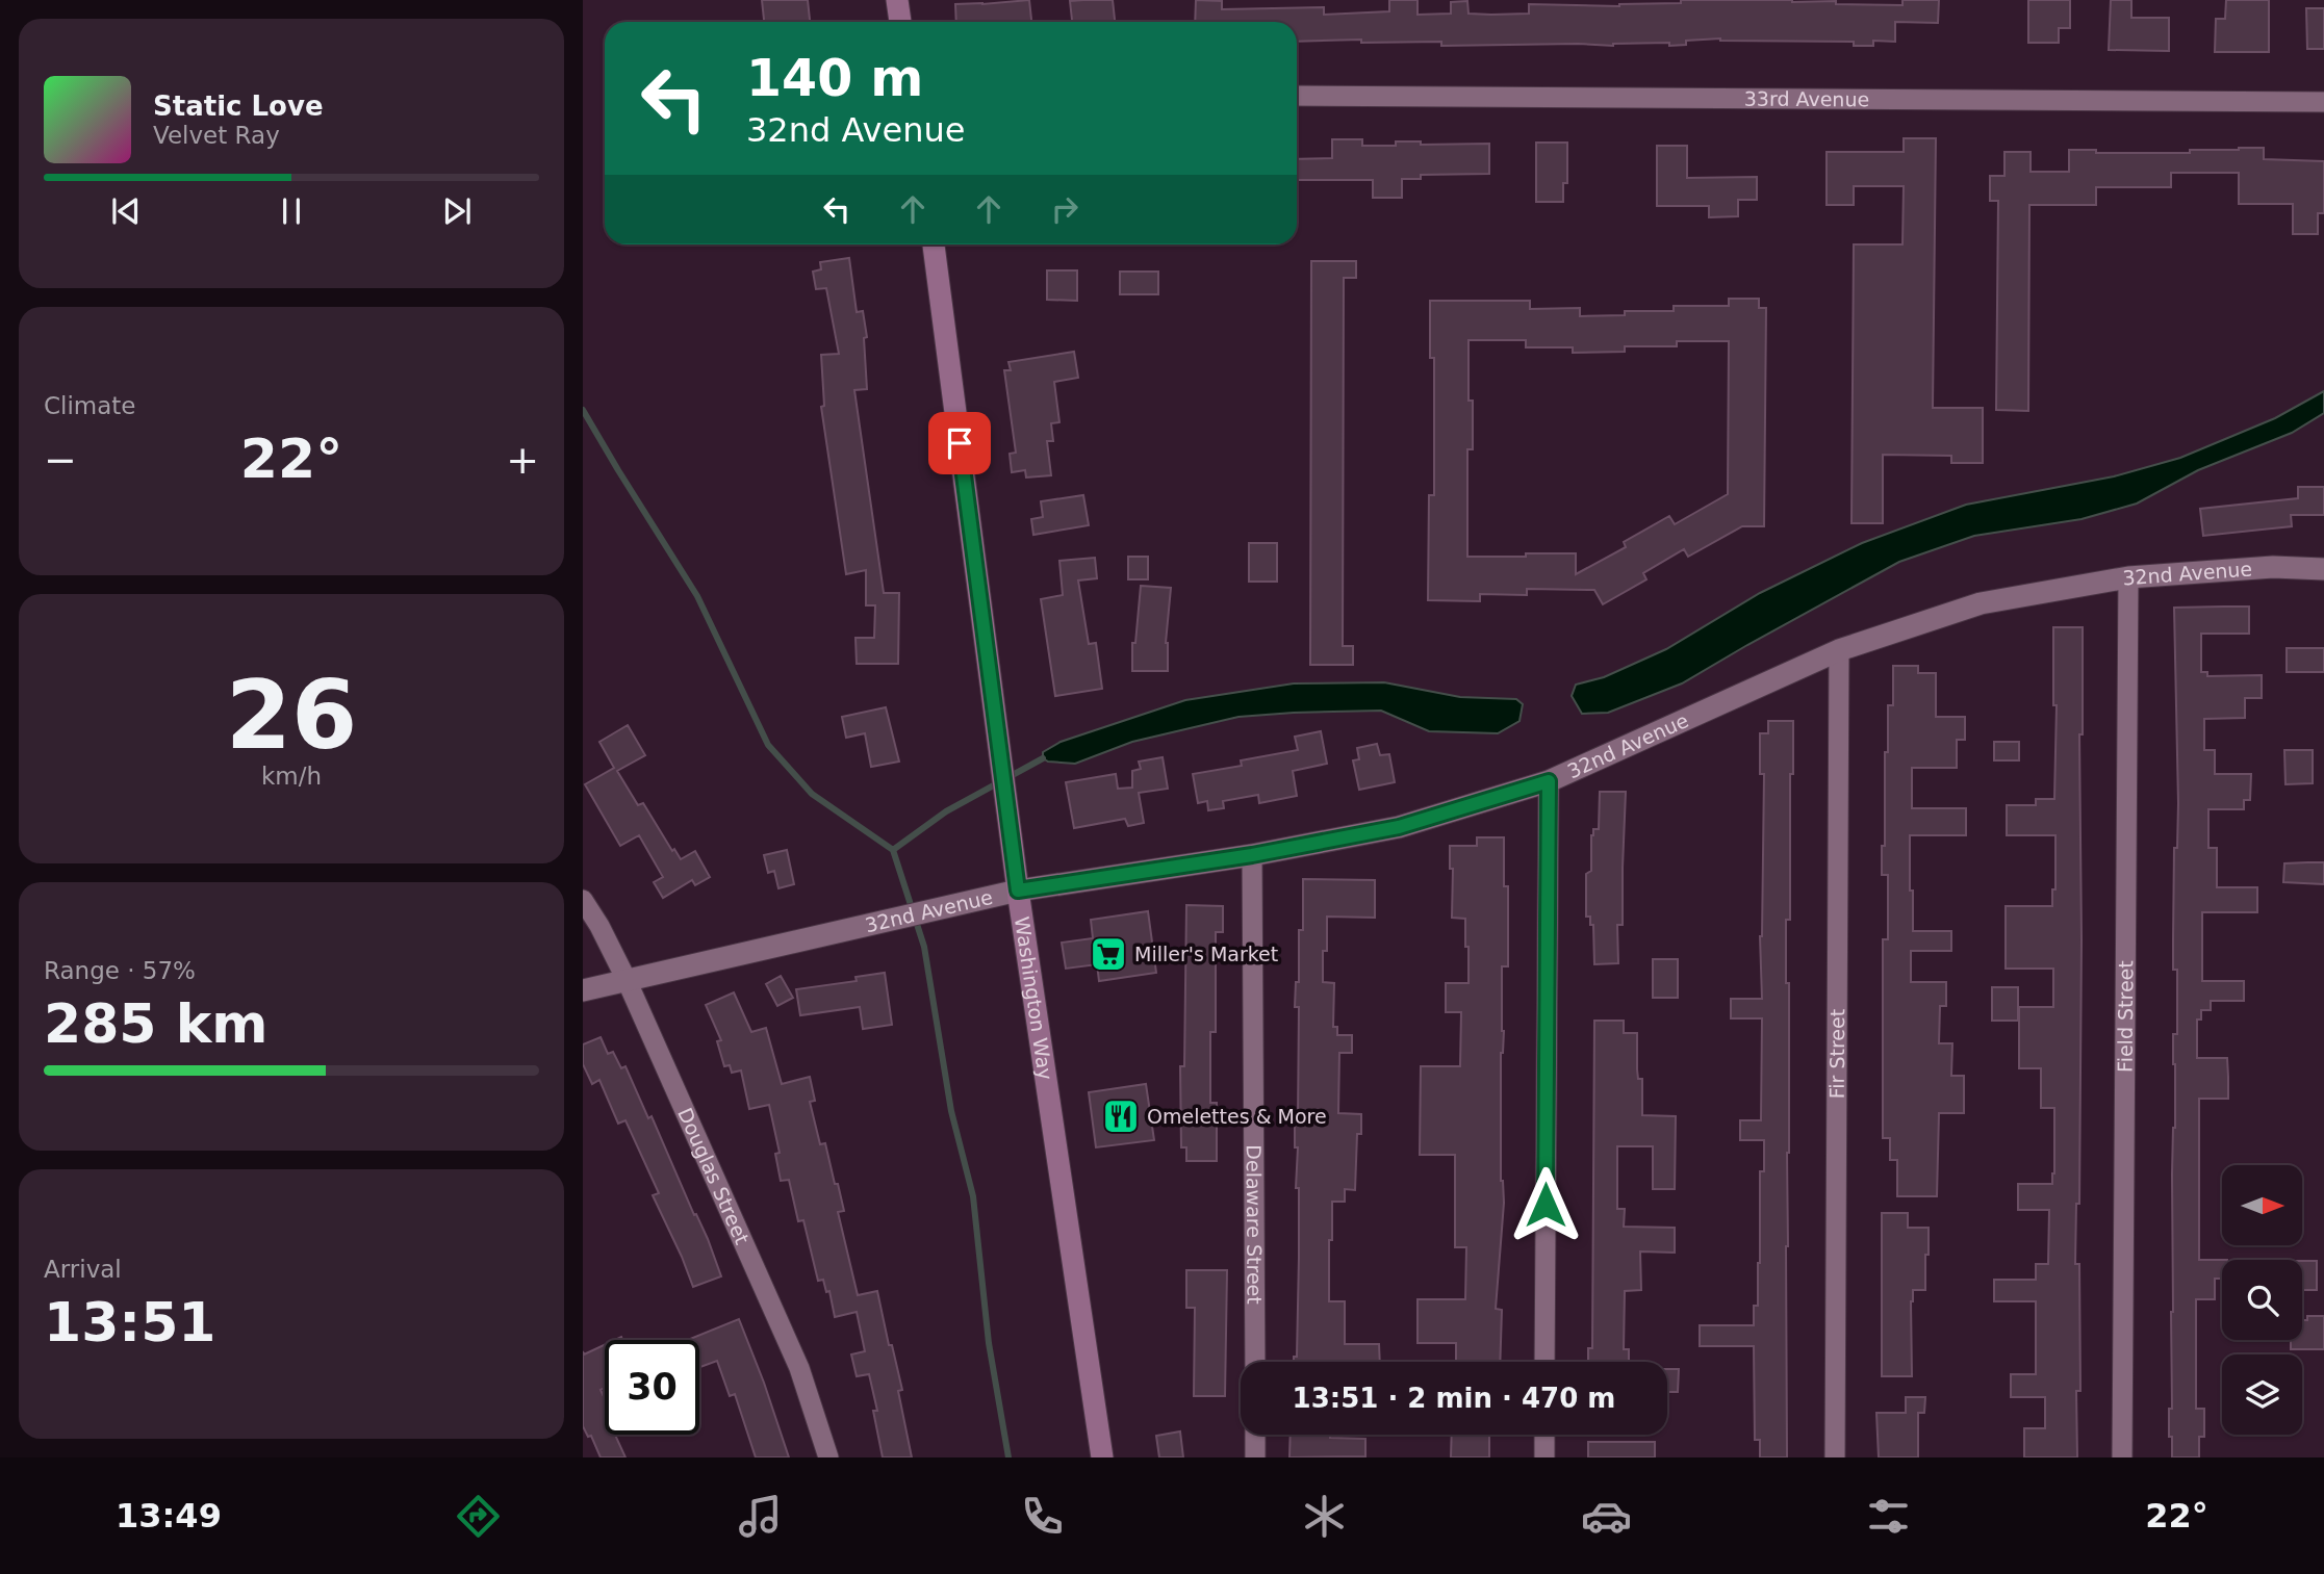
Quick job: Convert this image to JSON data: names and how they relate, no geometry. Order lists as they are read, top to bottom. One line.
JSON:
{"streets":{"main road":["Washington Way"],"street":["33rd Avenue","32nd Avenue","Field Street","Fir Street","Douglas Street","Delaware Street"]},"crossings":[["32nd Avenue","Washington Way"],["32nd Avenue","Field Street"],["32nd Avenue","Fir Street"],["32nd Avenue","Douglas Street"],["32nd Avenue","Delaware Street"]],"places":{"supermarket":["Miller's Market"],"restaurant":["Omelettes & More"]},"north":"right","page":{"turn":["140 m","32nd Avenue"],"song":["Static Love","Velvet Ray"],"tile":["Climate",["26","km/h"],["Range · 57%","285 km"],["Arrival","13:51"]],"heat":["−","22°","+"],"limit":"30","trip":"13:51 · 2 min · 470 m","tabs":["13:49","22°"]}}
